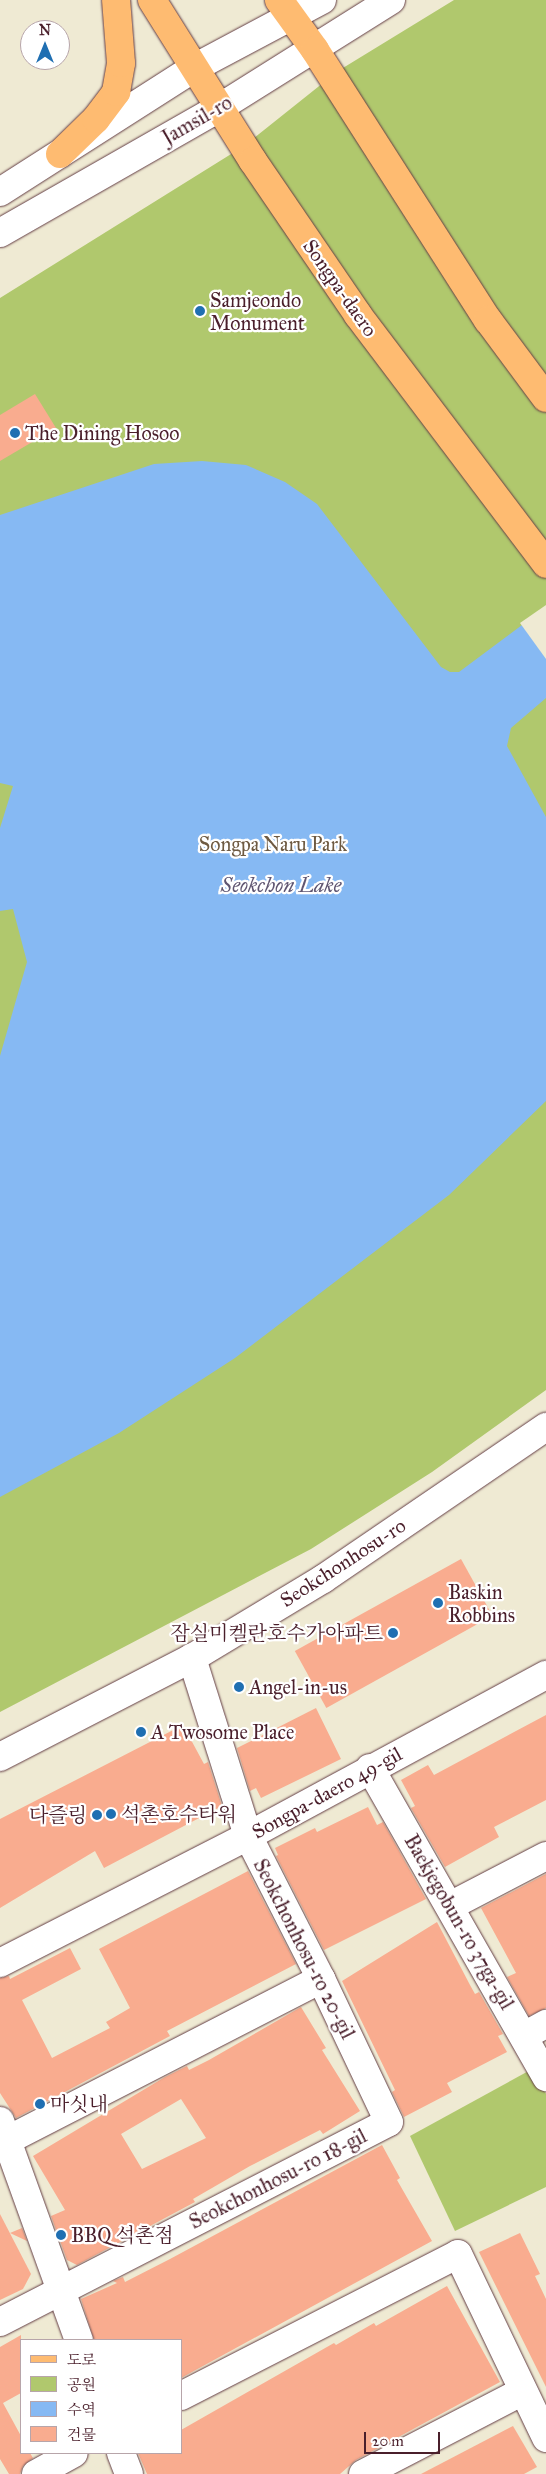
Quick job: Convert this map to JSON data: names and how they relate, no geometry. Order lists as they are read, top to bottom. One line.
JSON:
{"streets":{"main road":["Songpa-daero"],"street":["Jamsil-ro","Seokchonhosu-ro","Songpa-daero 49-gil","Baekjegobun-ro 37ga-gil","Seokchonhosu-ro 20-gil","Seokchonhosu-ro 18-gil"]},"crossings":[["Jamsil-ro","Songpa-daero"],["Seokchonhosu-ro","Seokchonhosu-ro 20-gil"],["Songpa-daero 49-gil","Baekjegobun-ro 37ga-gil"],["Songpa-daero 49-gil","Seokchonhosu-ro 20-gil"],["Seokchonhosu-ro 20-gil","Seokchonhosu-ro 18-gil"]],"water":["Seokchon Lake"],"parks":["Songpa Naru Park"],"places":["Samjeondo Monument","The Dining Hosoo","Baskin Robbins","잠실미켈란호수가아파트","Angel-in-us","A Twosome Place","석촌호수타워","다즐링","마싯내","BBQ 석촌점"],"legend":["도로","공원","수역","건물"],"scale_bar":"20 m","north":"top"}
